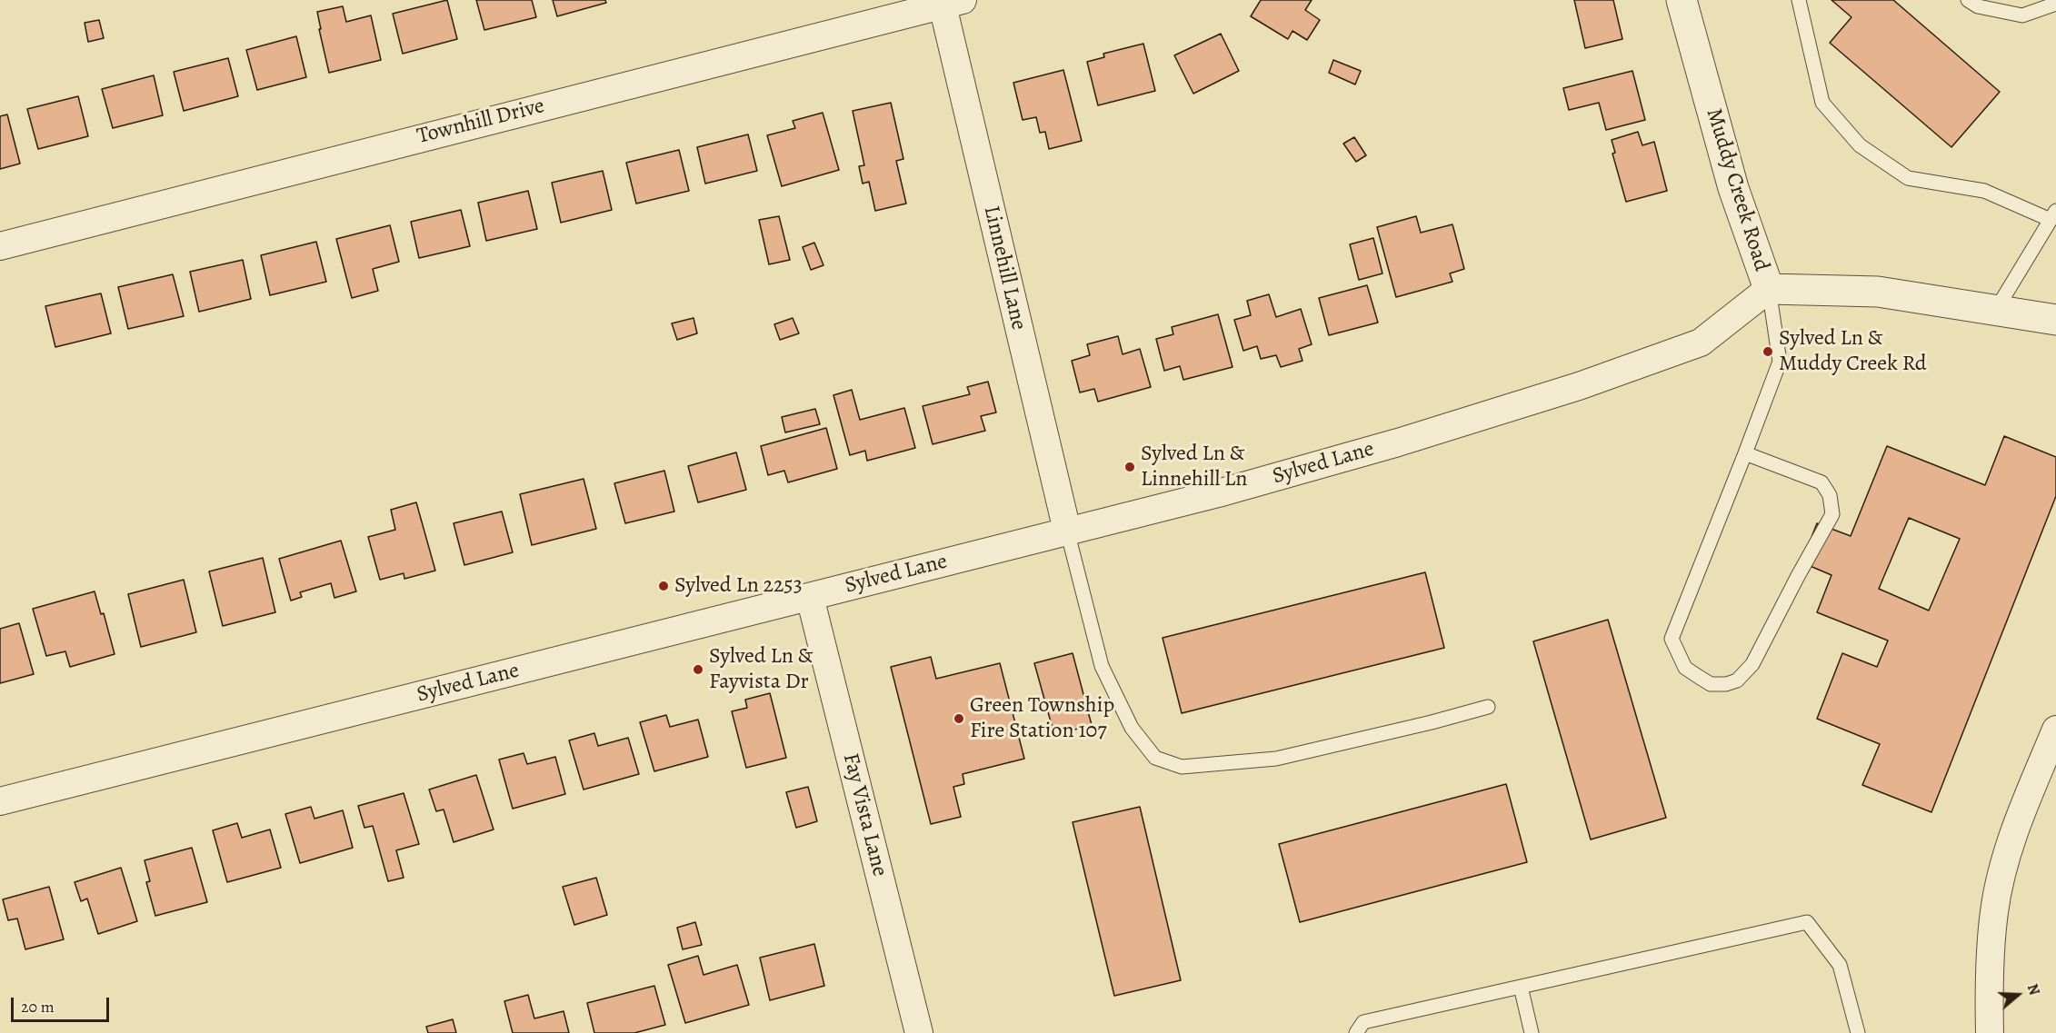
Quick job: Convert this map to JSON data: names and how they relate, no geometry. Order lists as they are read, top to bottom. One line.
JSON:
{"streets":{"street":["Townhill Drive","Muddy Creek Road","Linnehill Lane","Sylved Lane","Fay Vista Lane"]},"crossings":[["Townhill Drive","Linnehill Lane"],["Muddy Creek Road","Sylved Lane"],["Linnehill Lane","Sylved Lane"],["Sylved Lane","Fay Vista Lane"]],"places":["Sylved Ln & Muddy Creek Rd","Sylved Ln & Linnehill Ln","Sylved Ln 2253","Sylved Ln & Fayvista Dr","Green Township Fire Station 107"],"scale_bar":"20 m","north":"right"}
